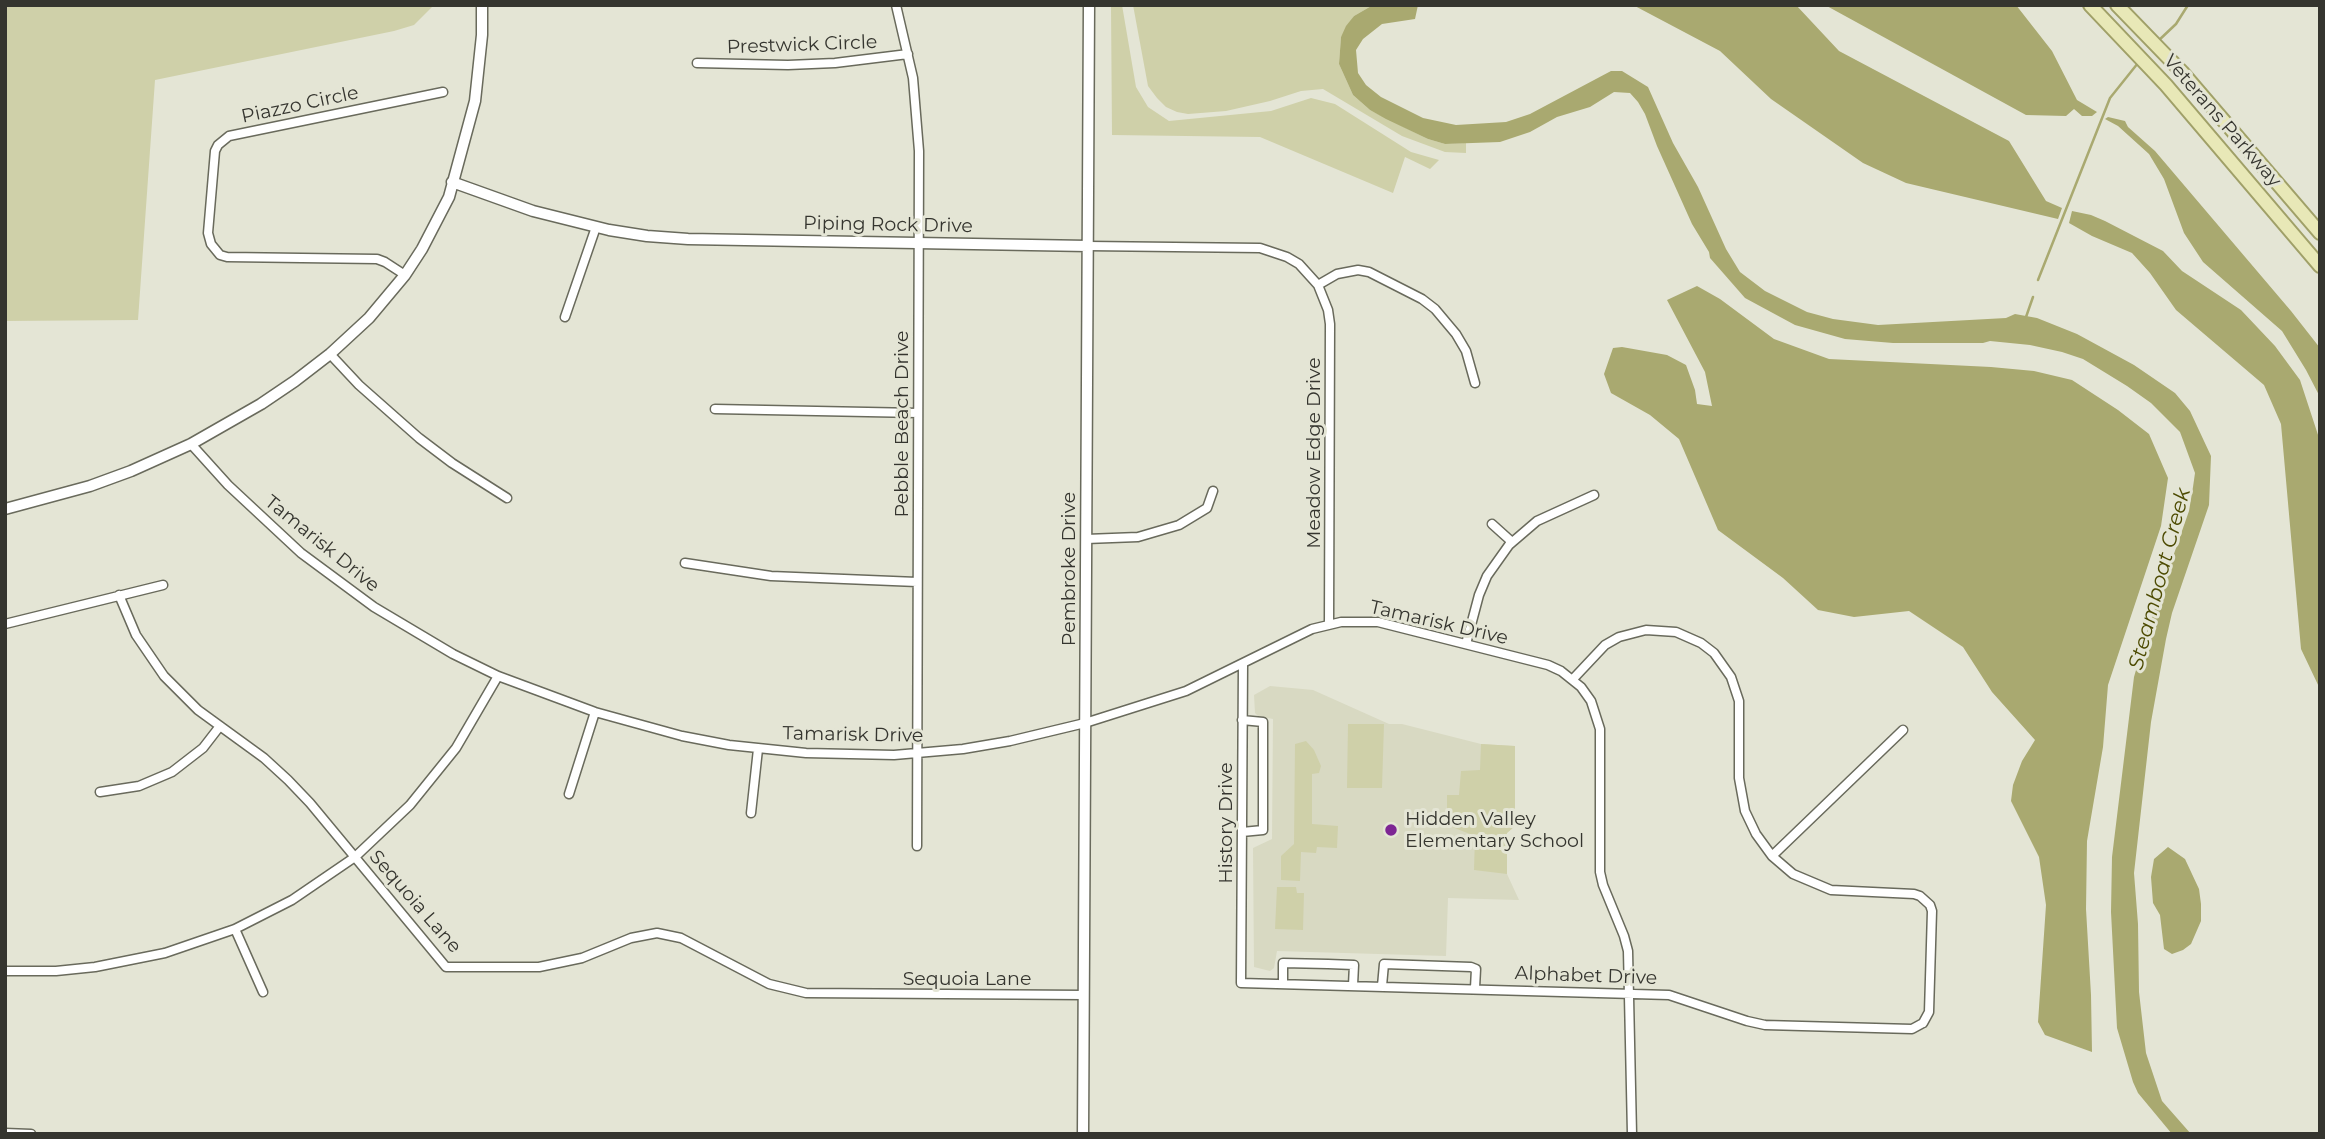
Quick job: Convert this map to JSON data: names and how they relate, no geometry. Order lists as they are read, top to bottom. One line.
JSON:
{"streets":{"main road":["Veterans Parkway"],"street":["Prestwick Circle","Piazzo Circle","Piping Rock Drive","Pebble Beach Drive","Meadow Edge Drive","Tamarisk Drive","Pembroke Drive","History Drive","Sequoia Lane","Alphabet Drive"]},"crossings":[["Prestwick Circle","Pebble Beach Drive"],["Piping Rock Drive","Pebble Beach Drive"],["Piping Rock Drive","Meadow Edge Drive"],["Piping Rock Drive","Pembroke Drive"],["Pebble Beach Drive","Tamarisk Drive"],["Meadow Edge Drive","Tamarisk Drive"],["Tamarisk Drive","Pembroke Drive"],["Tamarisk Drive","History Drive"],["Pembroke Drive","Sequoia Lane"],["History Drive","Alphabet Drive"]],"water":["Steamboat Creek"],"places":["Hidden Valley Elementary School"]}
